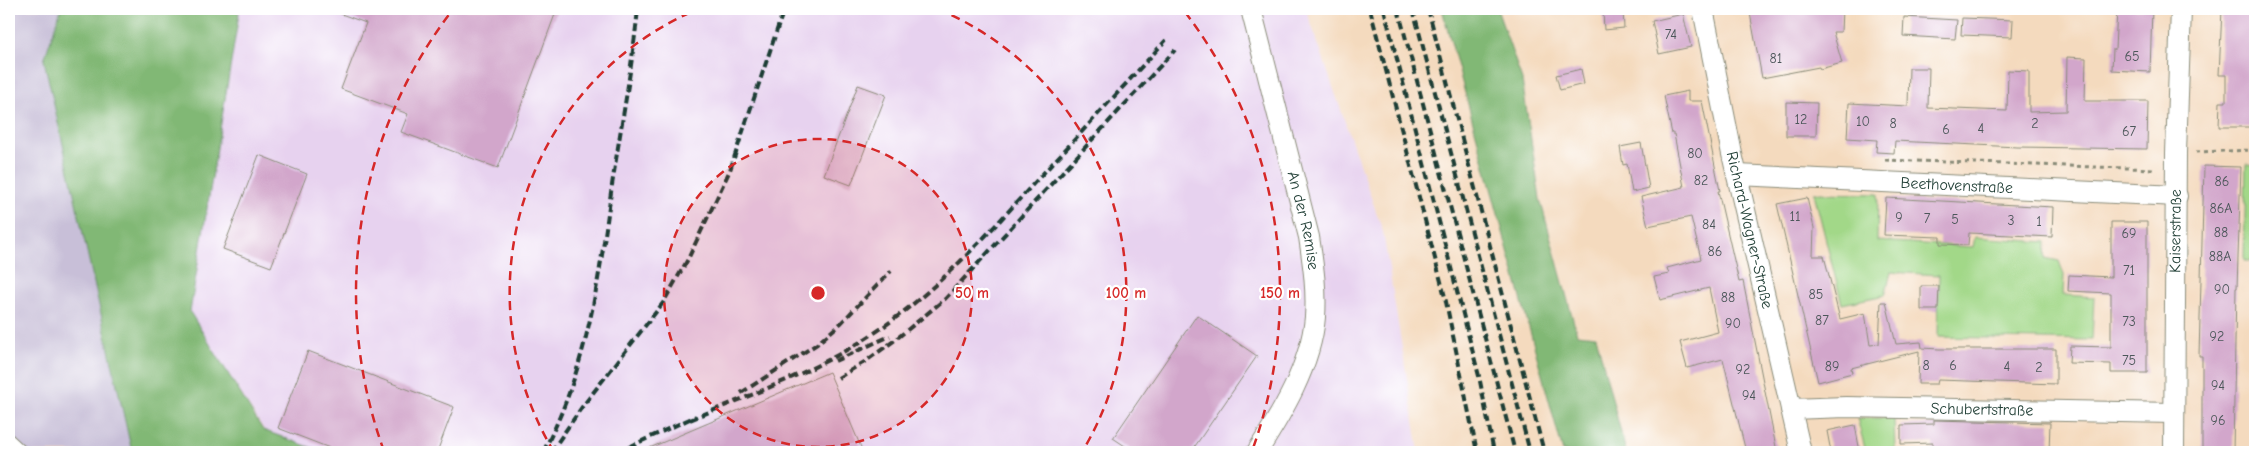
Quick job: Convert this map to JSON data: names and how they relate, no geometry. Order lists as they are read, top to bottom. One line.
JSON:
{"streets":{"street":["Beethovenstraße","An der Remise","Kaiserstraße","Richard-Wagner-Straße","Schubertstraße"]},"crossings":[["Beethovenstraße","Kaiserstraße"],["Beethovenstraße","Richard-Wagner-Straße"],["Kaiserstraße","Schubertstraße"],["Richard-Wagner-Straße","Schubertstraße"]],"house_numbers":["74","65","81","12","10","8","2","4","6","67","80","82","86","86A","11","9","7","5","3","1","84","88","69","86","88A","71","90","85","88","87","73","90","92","75","8","6","89","4","2","92","94","94","96"],"rings":["50 m","100 m","150 m"]}
